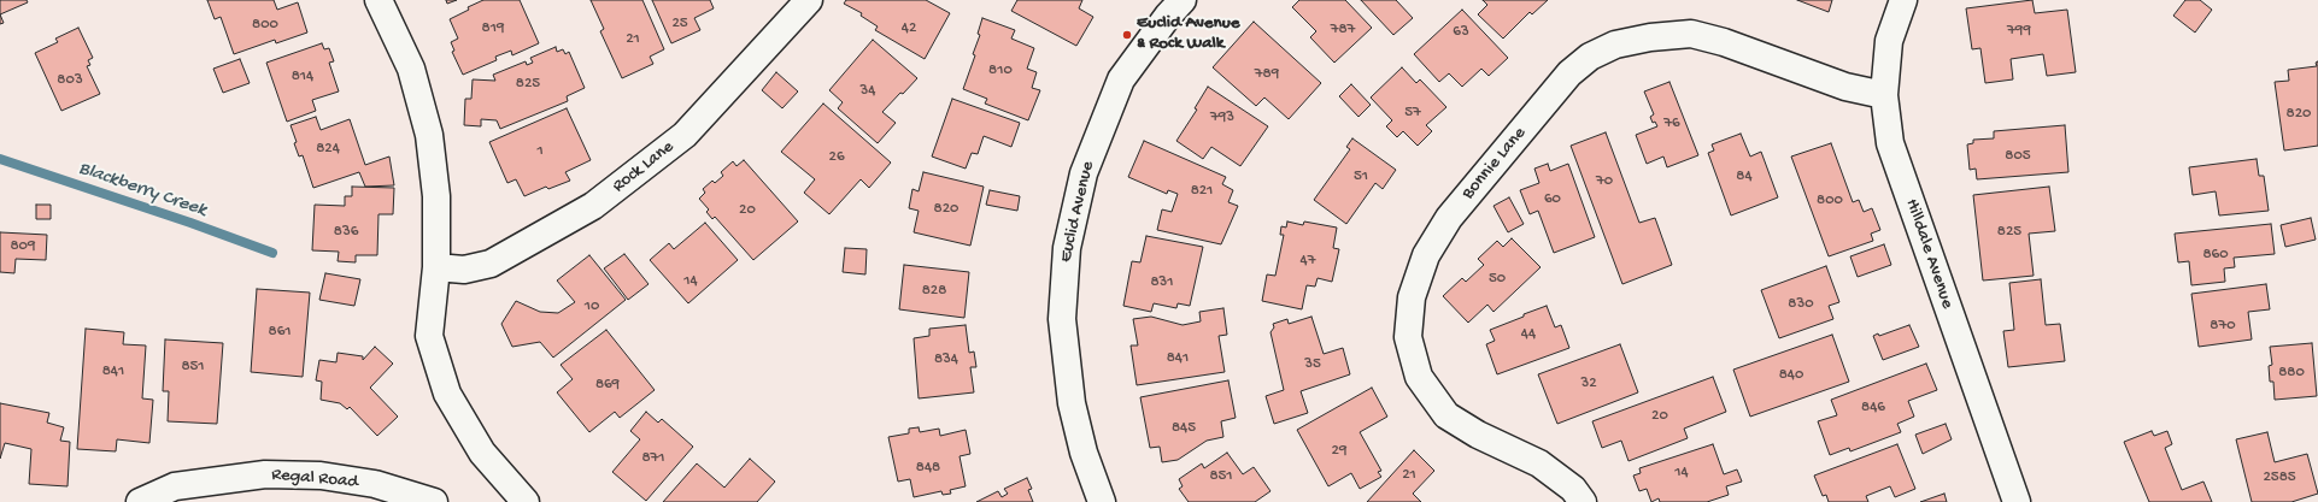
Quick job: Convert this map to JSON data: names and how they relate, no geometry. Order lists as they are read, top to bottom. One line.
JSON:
{"streets":{"street":["Bonnie Lane","Rock Lane","Euclid Avenue","Hilldale Avenue","Regal Road"]},"crossings":[["Bonnie Lane","Hilldale Avenue"]],"water":["Blackberry Creek"],"places":["Euclid Avenue & Rock Walk"],"house_numbers":["25","800","819","42","787","799","63","21","810","789","814","803","825","34","57","820","793","76","824","1","805","26","51","84","70","821","60","800","820","20","836","825","809","860","47","50","14","831","828","830","10","870","861","44","841","834","35","851","841","880","840","32","869","846","20","845","29","871","848","14","21","851","2585"]}
